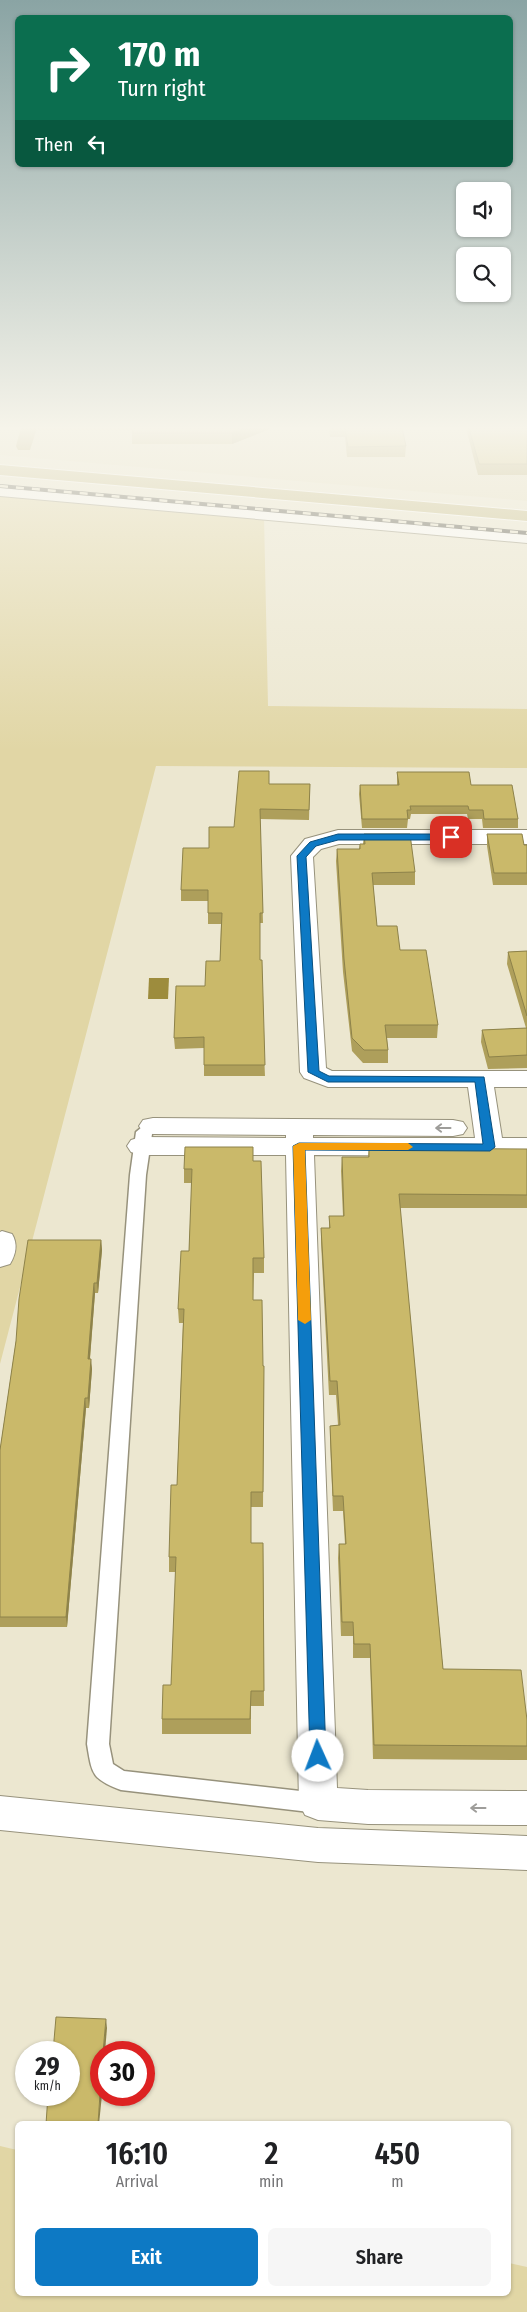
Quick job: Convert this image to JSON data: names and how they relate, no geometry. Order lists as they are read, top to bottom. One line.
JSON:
{"page":{"turn":["170 m","Turn right"],"then":"Then","speed":"29 km/h","limit":"30","eta":["16:10","Arrival","2","min","450","m"],"buttons":["Exit","Share"]}}
